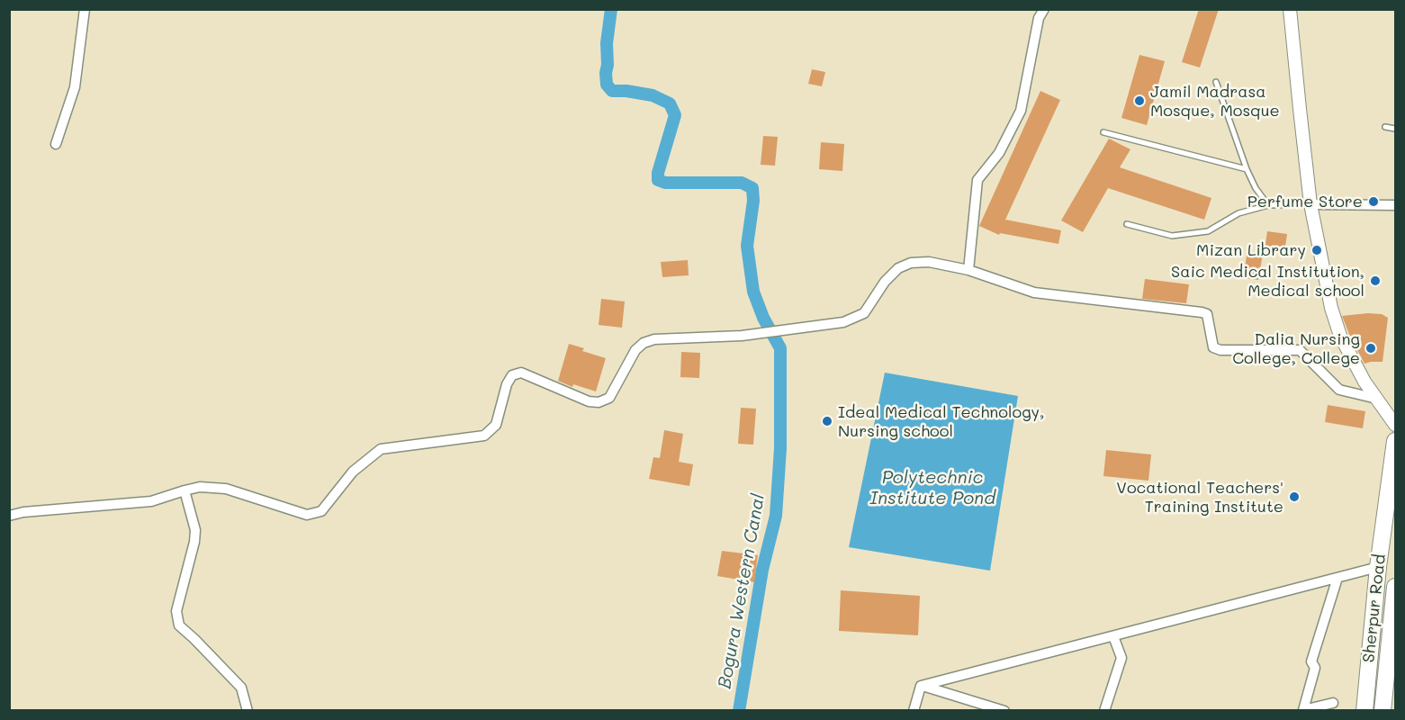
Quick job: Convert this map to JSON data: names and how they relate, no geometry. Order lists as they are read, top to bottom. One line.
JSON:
{"streets":{"highway":["Sherpur Road"]},"water":["Polytechnic Institute Pond","Bogura Western Canal"],"places":["Jamil Madrasa Mosque, Mosque","Perfume Store","Mizan Library","Saic Medical Institution, Medical school","Dalia Nursing College, College","Ideal Medical Technology, Nursing school","Vocational Teachers' Training Institute"]}
